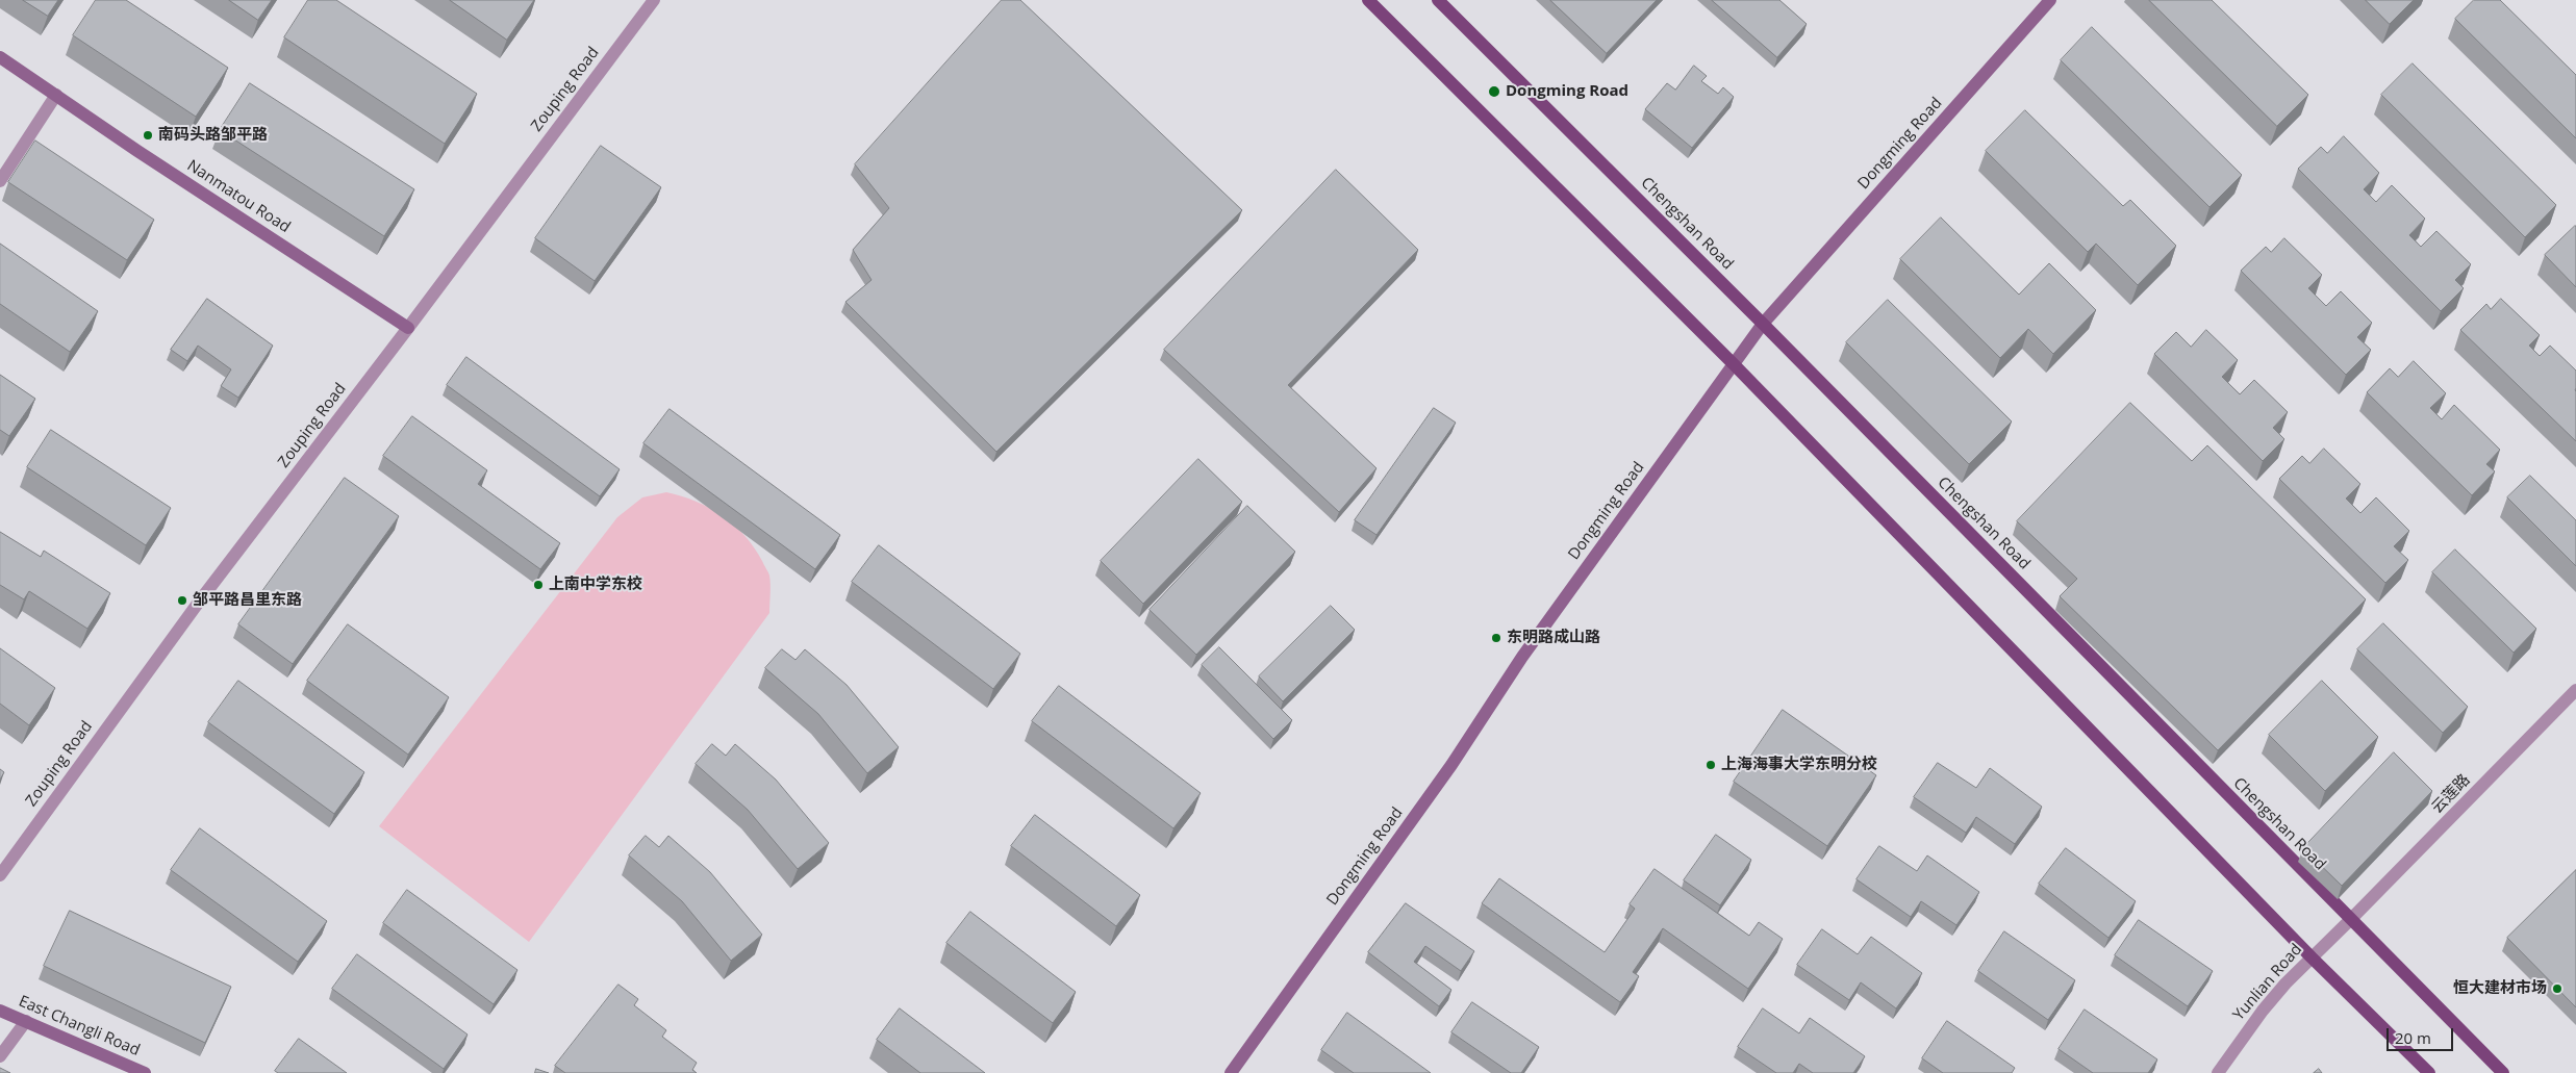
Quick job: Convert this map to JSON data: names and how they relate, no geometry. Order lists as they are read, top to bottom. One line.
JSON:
{"streets":{"main road":["Dongming Road","Nanmatou Road","Chengshan Road","East Changli Road"],"street":["Zouping Road","云莲路","Yunlian Road"]},"crossings":[["Zouping Road","Nanmatou Road"],["Dongming Road","Chengshan Road"],["Chengshan Road","云莲路"],["Chengshan Road","Yunlian Road"],["云莲路","Yunlian Road"]],"places":["Dongming Road","南码头路邹平路","上南中学东校","邹平路昌里东路","东明路成山路","上海海事大学东明分校","恒大建材市场"],"scale_bar":"20 m"}
